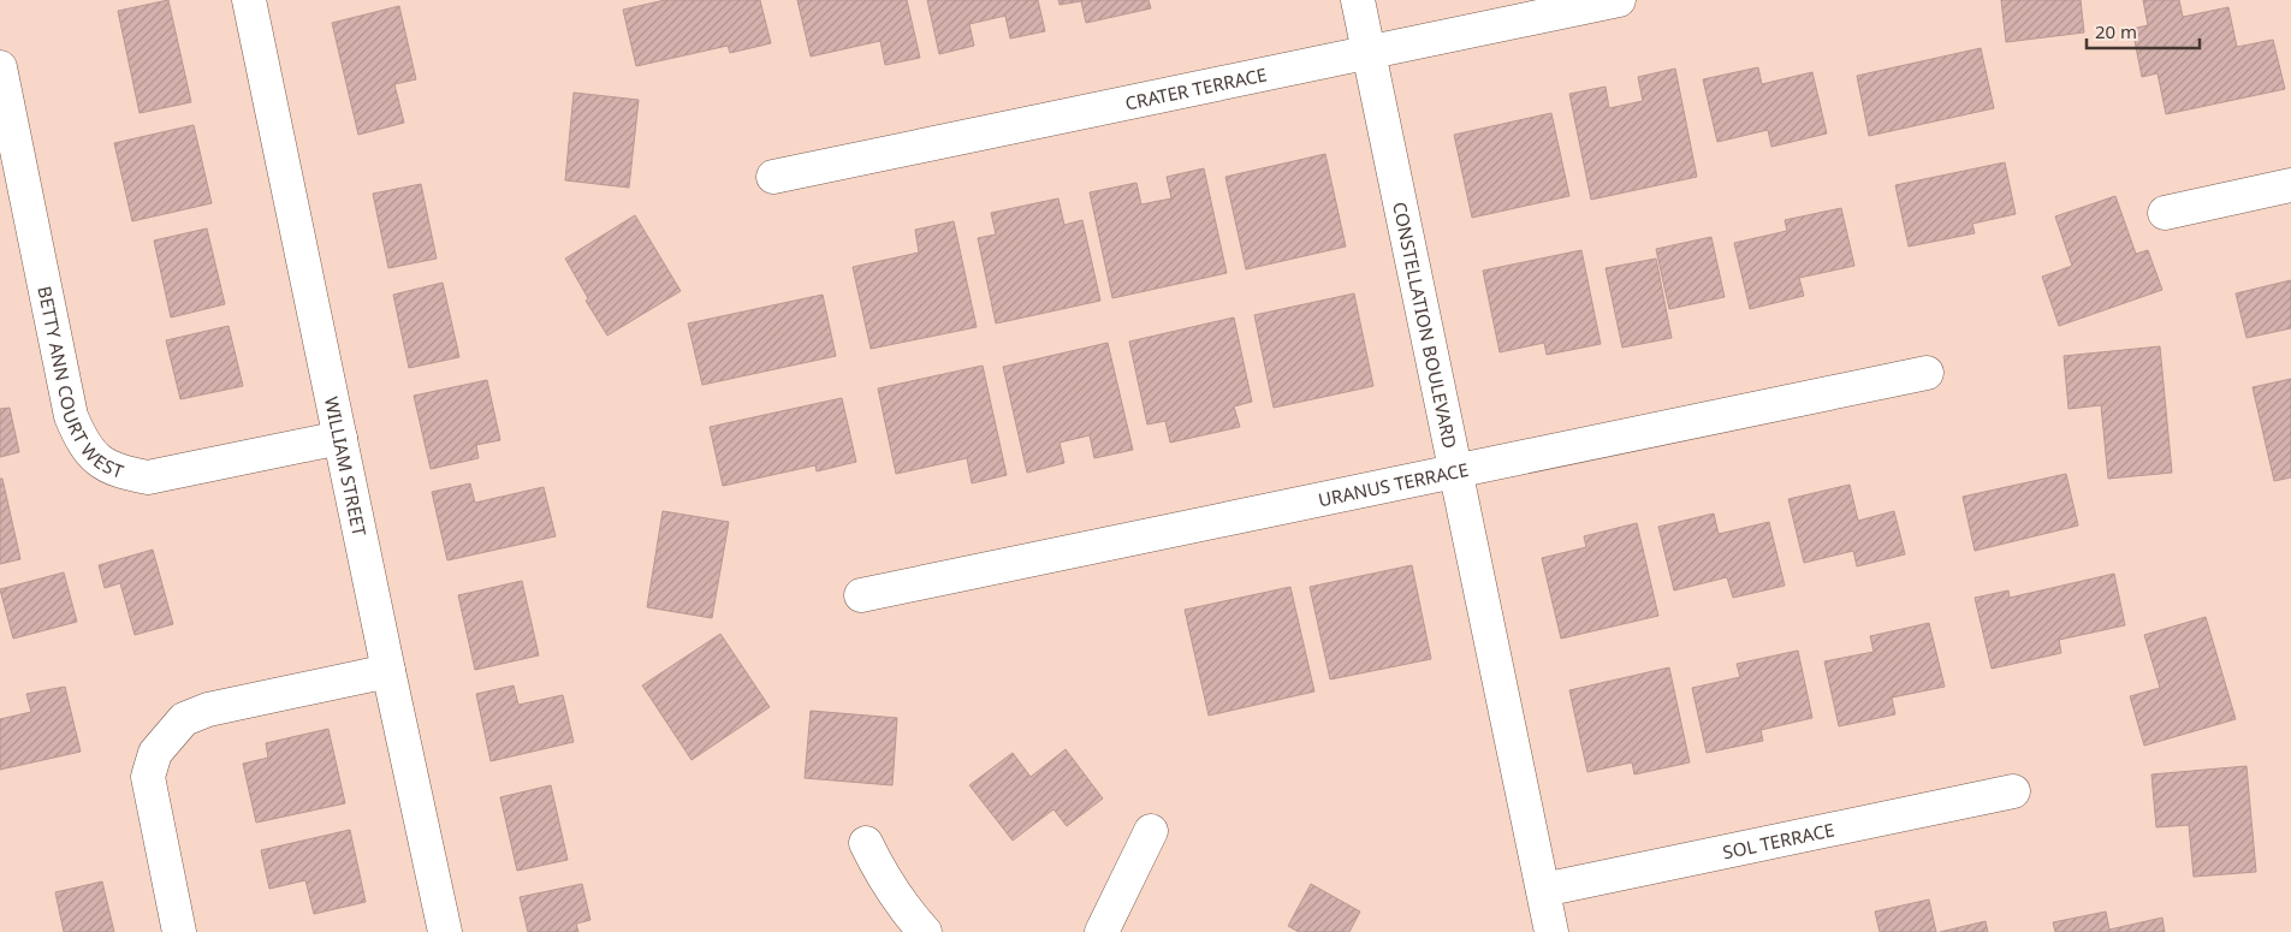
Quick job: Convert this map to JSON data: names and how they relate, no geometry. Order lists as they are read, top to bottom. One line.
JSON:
{"streets":{"street":["CRATER TERRACE","CONSTELLATION BOULEVARD","BETTY ANN COURT WEST","WILLIAM STREET","URANUS TERRACE","SOL TERRACE"]},"crossings":[["CRATER TERRACE","CONSTELLATION BOULEVARD"],["CONSTELLATION BOULEVARD","URANUS TERRACE"],["CONSTELLATION BOULEVARD","SOL TERRACE"],["BETTY ANN COURT WEST","WILLIAM STREET"]],"scale_bar":"20 m"}
